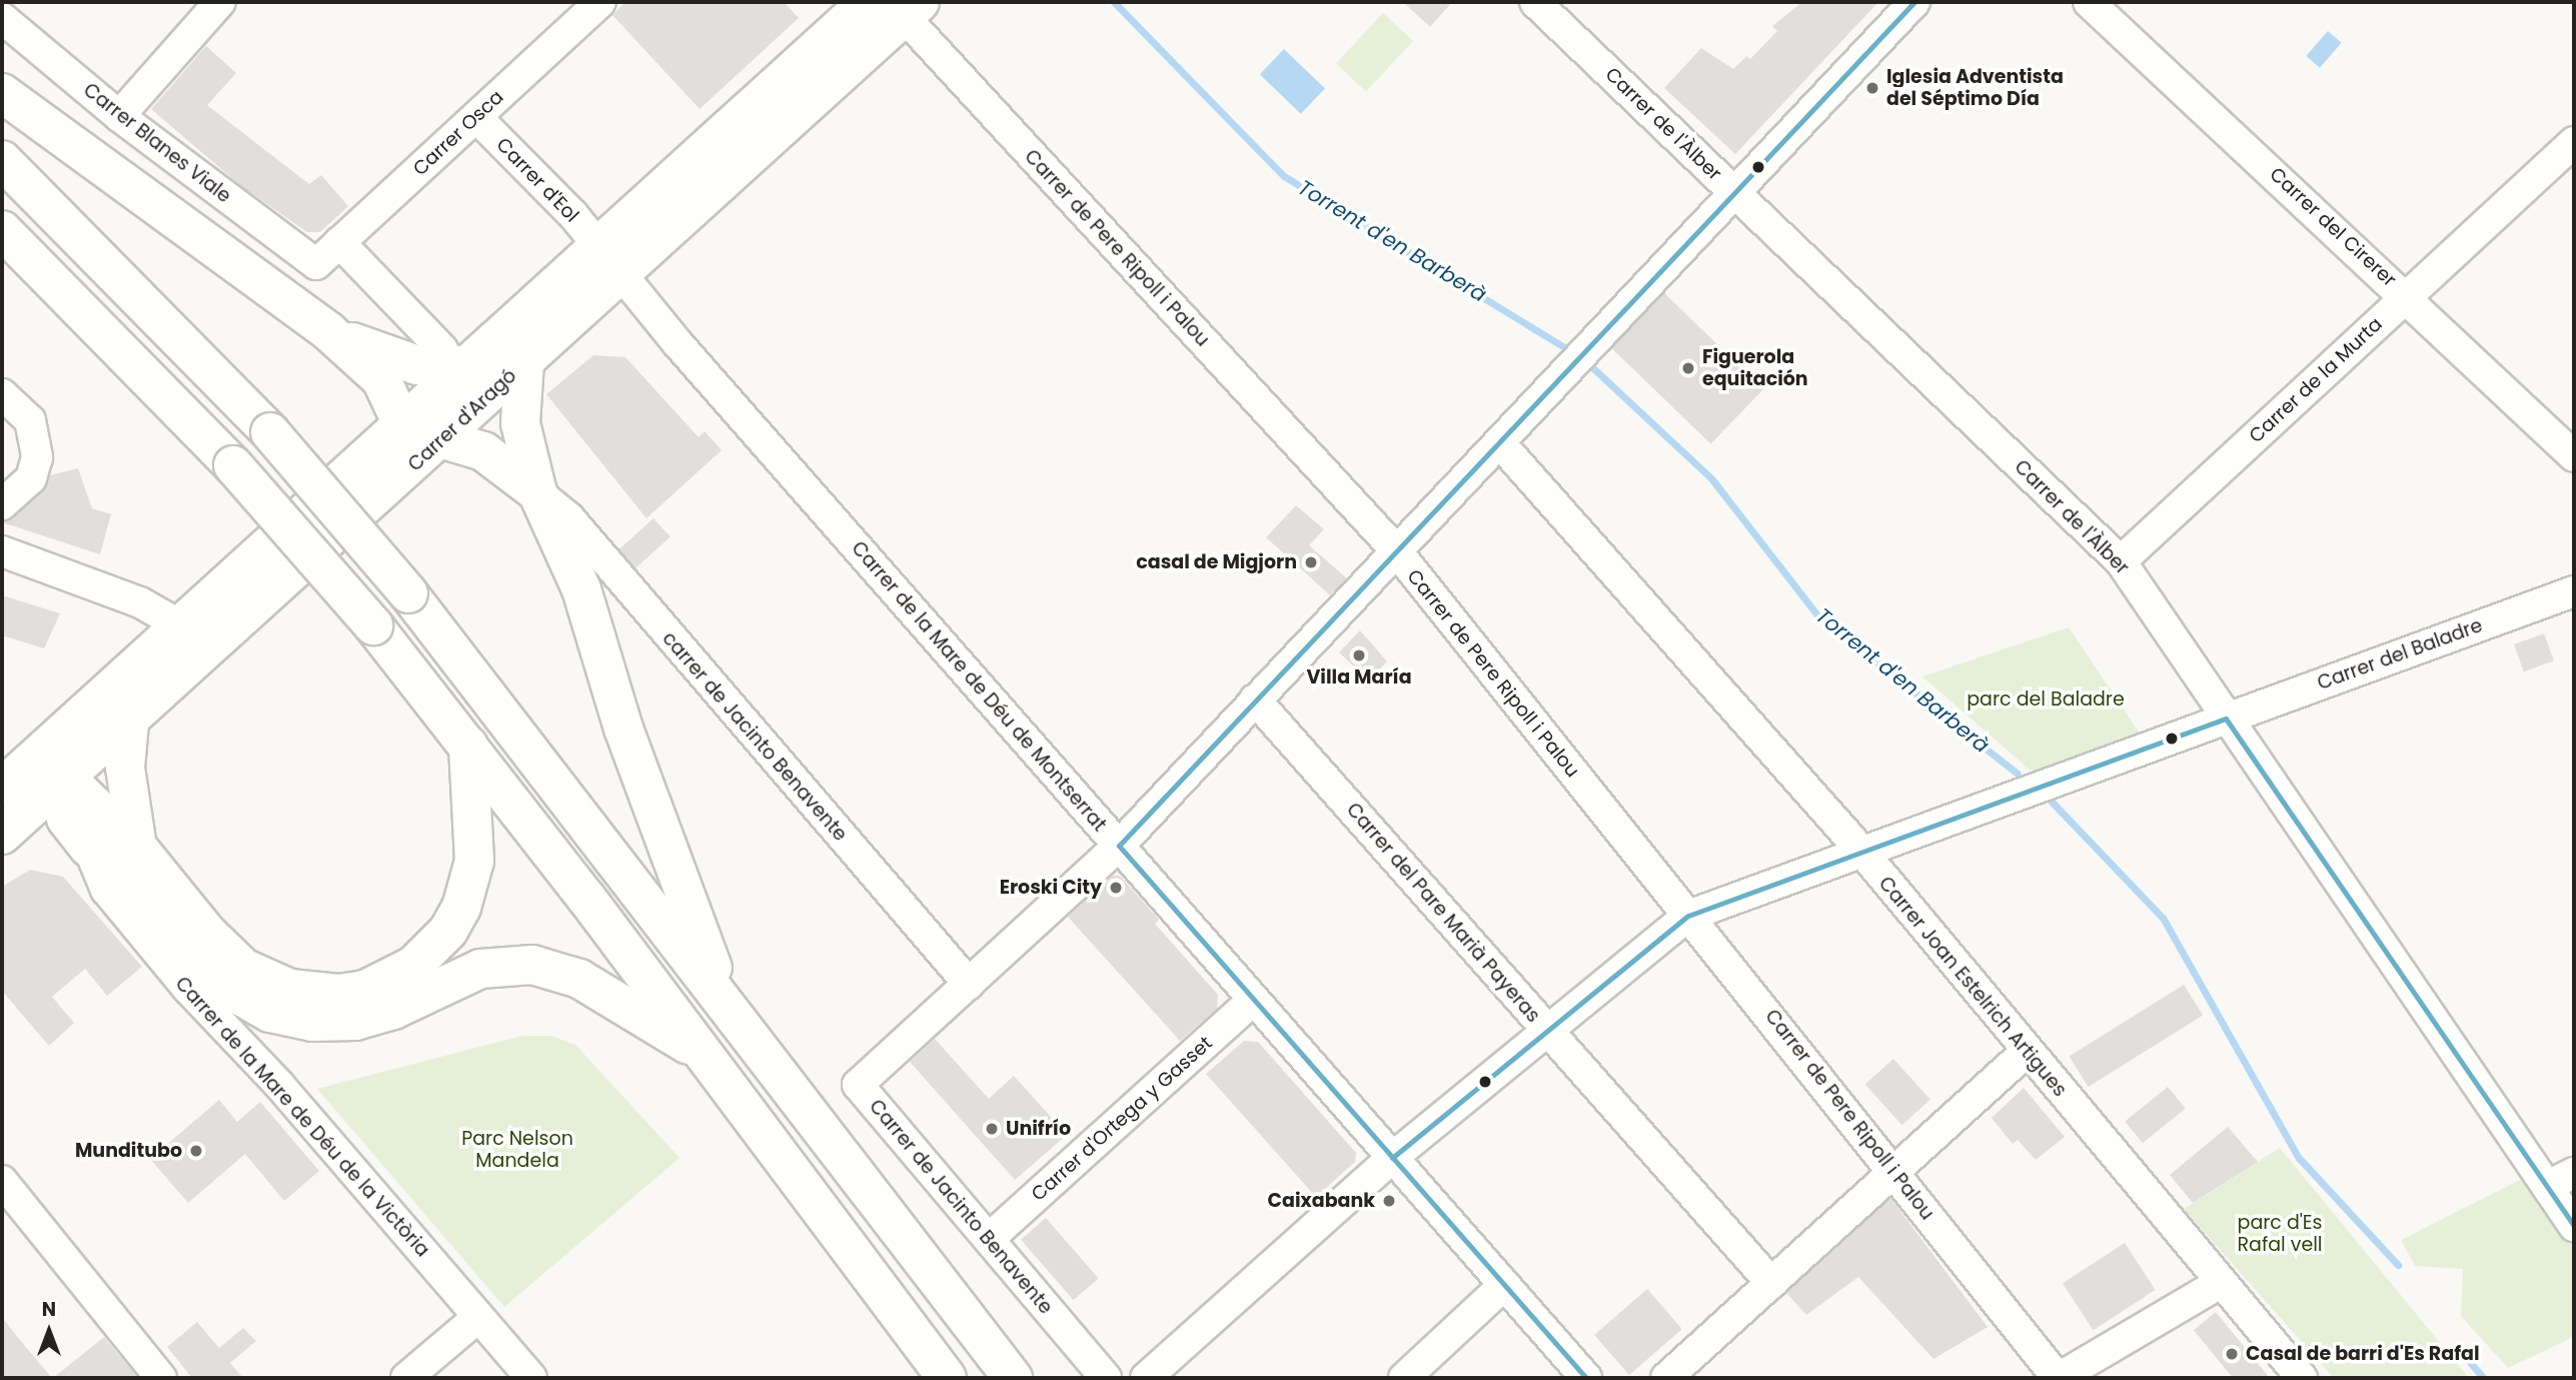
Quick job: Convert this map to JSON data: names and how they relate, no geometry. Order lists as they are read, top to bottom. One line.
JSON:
{"streets":{"main road":["Carrer d'Aragó"],"street":["Carrer de l'Àlber","Carrer Osca","Carrer Blanes Viale","Carrer d'Eol","Carrer del Cirerer","Carrer de Pere Ripoll i Palou","Carrer de la Murta","Carrer del Baladre","Carrer de la Mare de Déu de Montserrat","carrer de Jacinto Benavente","Carrer del Pare Marià Payeras","Carrer Joan Estelrich Artigues","Carrer de la Mare de Déu de la Victòria","Carrer d'Ortega y Gasset","Carrer de Jacinto Benavente"]},"crossings":[["Carrer de l'Àlber","Carrer de la Murta"],["Carrer de l'Àlber","Carrer del Baladre"],["Carrer Osca","Carrer Blanes Viale"],["Carrer Osca","Carrer d'Eol"],["Carrer d'Eol","Carrer d'Aragó"],["Carrer d'Eol","Carrer de la Mare de Déu de Montserrat"],["Carrer del Cirerer","Carrer de la Murta"],["Carrer de Pere Ripoll i Palou","Carrer d'Aragó"],["Carrer d'Aragó","Carrer de la Mare de Déu de Montserrat"],["Carrer d'Aragó","Carrer de la Mare de Déu de la Victòria"],["Carrer de la Mare de Déu de Montserrat","Carrer d'Ortega y Gasset"],["carrer de Jacinto Benavente","Carrer de Jacinto Benavente"],["Carrer d'Ortega y Gasset","Carrer de Jacinto Benavente"]],"water":["Torrent d'en Barberà"],"parks":["parc del Baladre","Parc Nelson Mandela","parc d'Es Rafal vell"],"places":["Iglesia Adventista del Séptimo Día","Figuerola equitación","casal de Migjorn","Villa María","Eroski City","Unifrío","Munditubo","Caixabank","Casal de barri d'Es Rafal"],"north":"top"}
